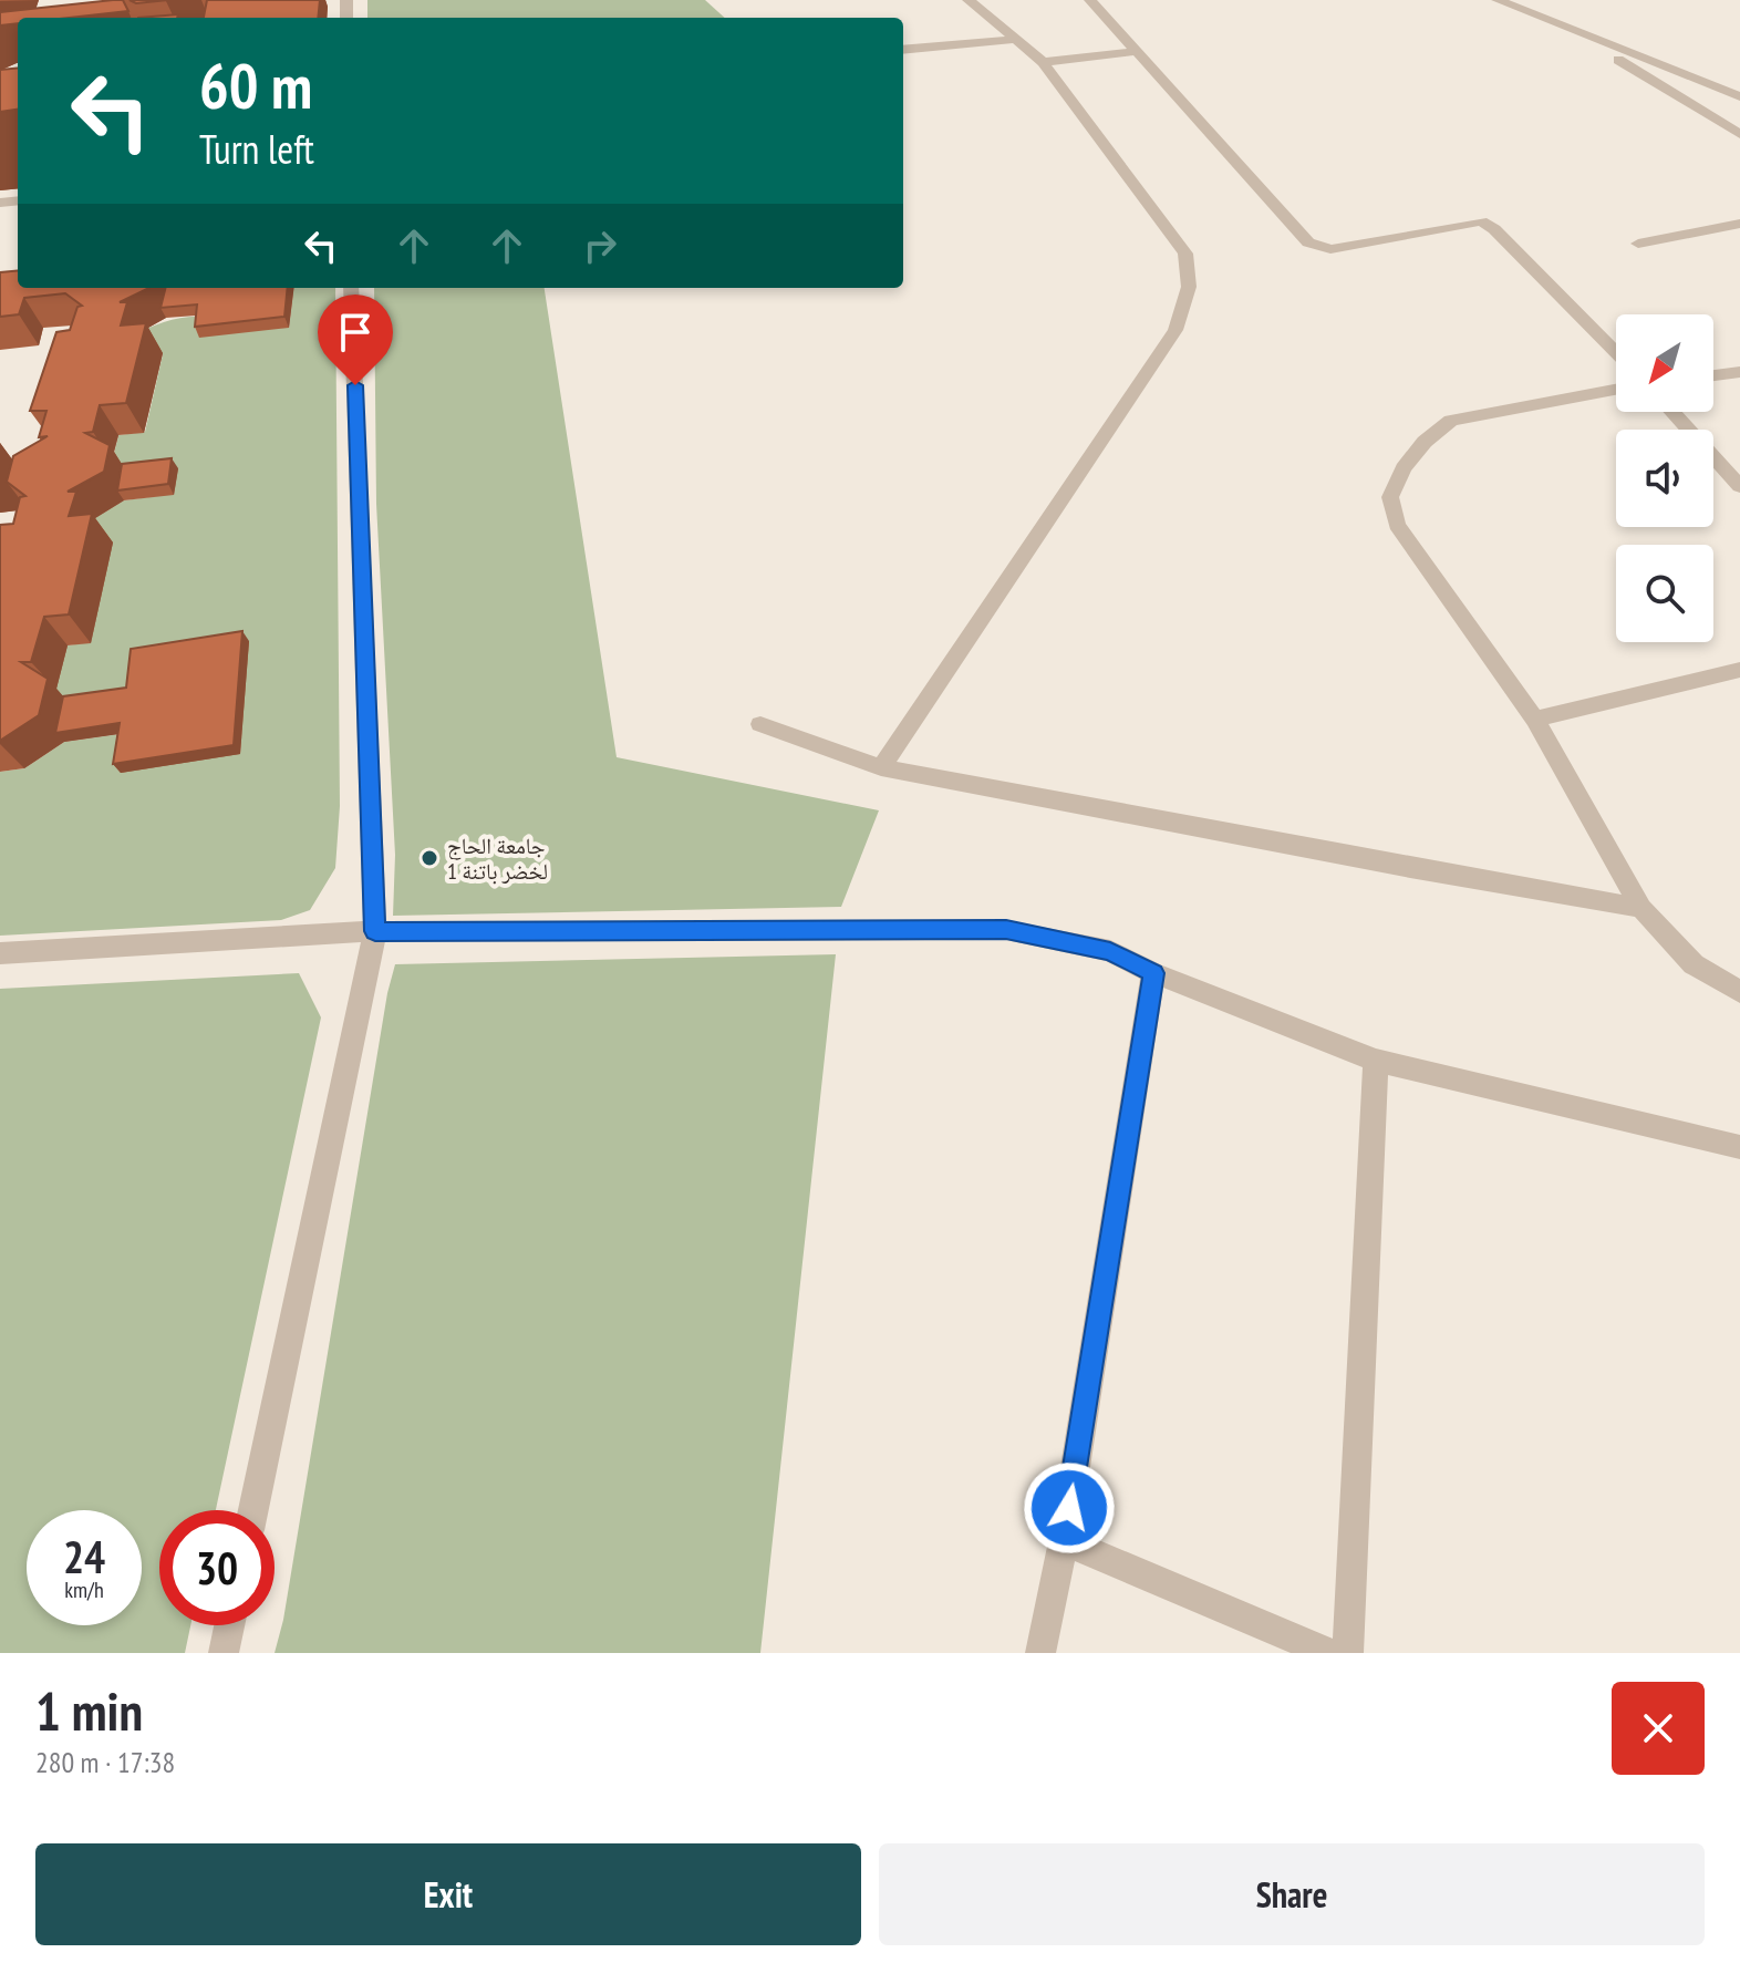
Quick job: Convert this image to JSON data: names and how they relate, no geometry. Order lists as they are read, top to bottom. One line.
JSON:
{"places":["جامعة الحاج لخضر باتنة 1"],"north":"bottom left","page":{"turn":["60 m","Turn left"],"speed":"24 km/h","limit":"30","heading":["1 min","280 m · 17:38"],"buttons":["Exit","Share"]}}
